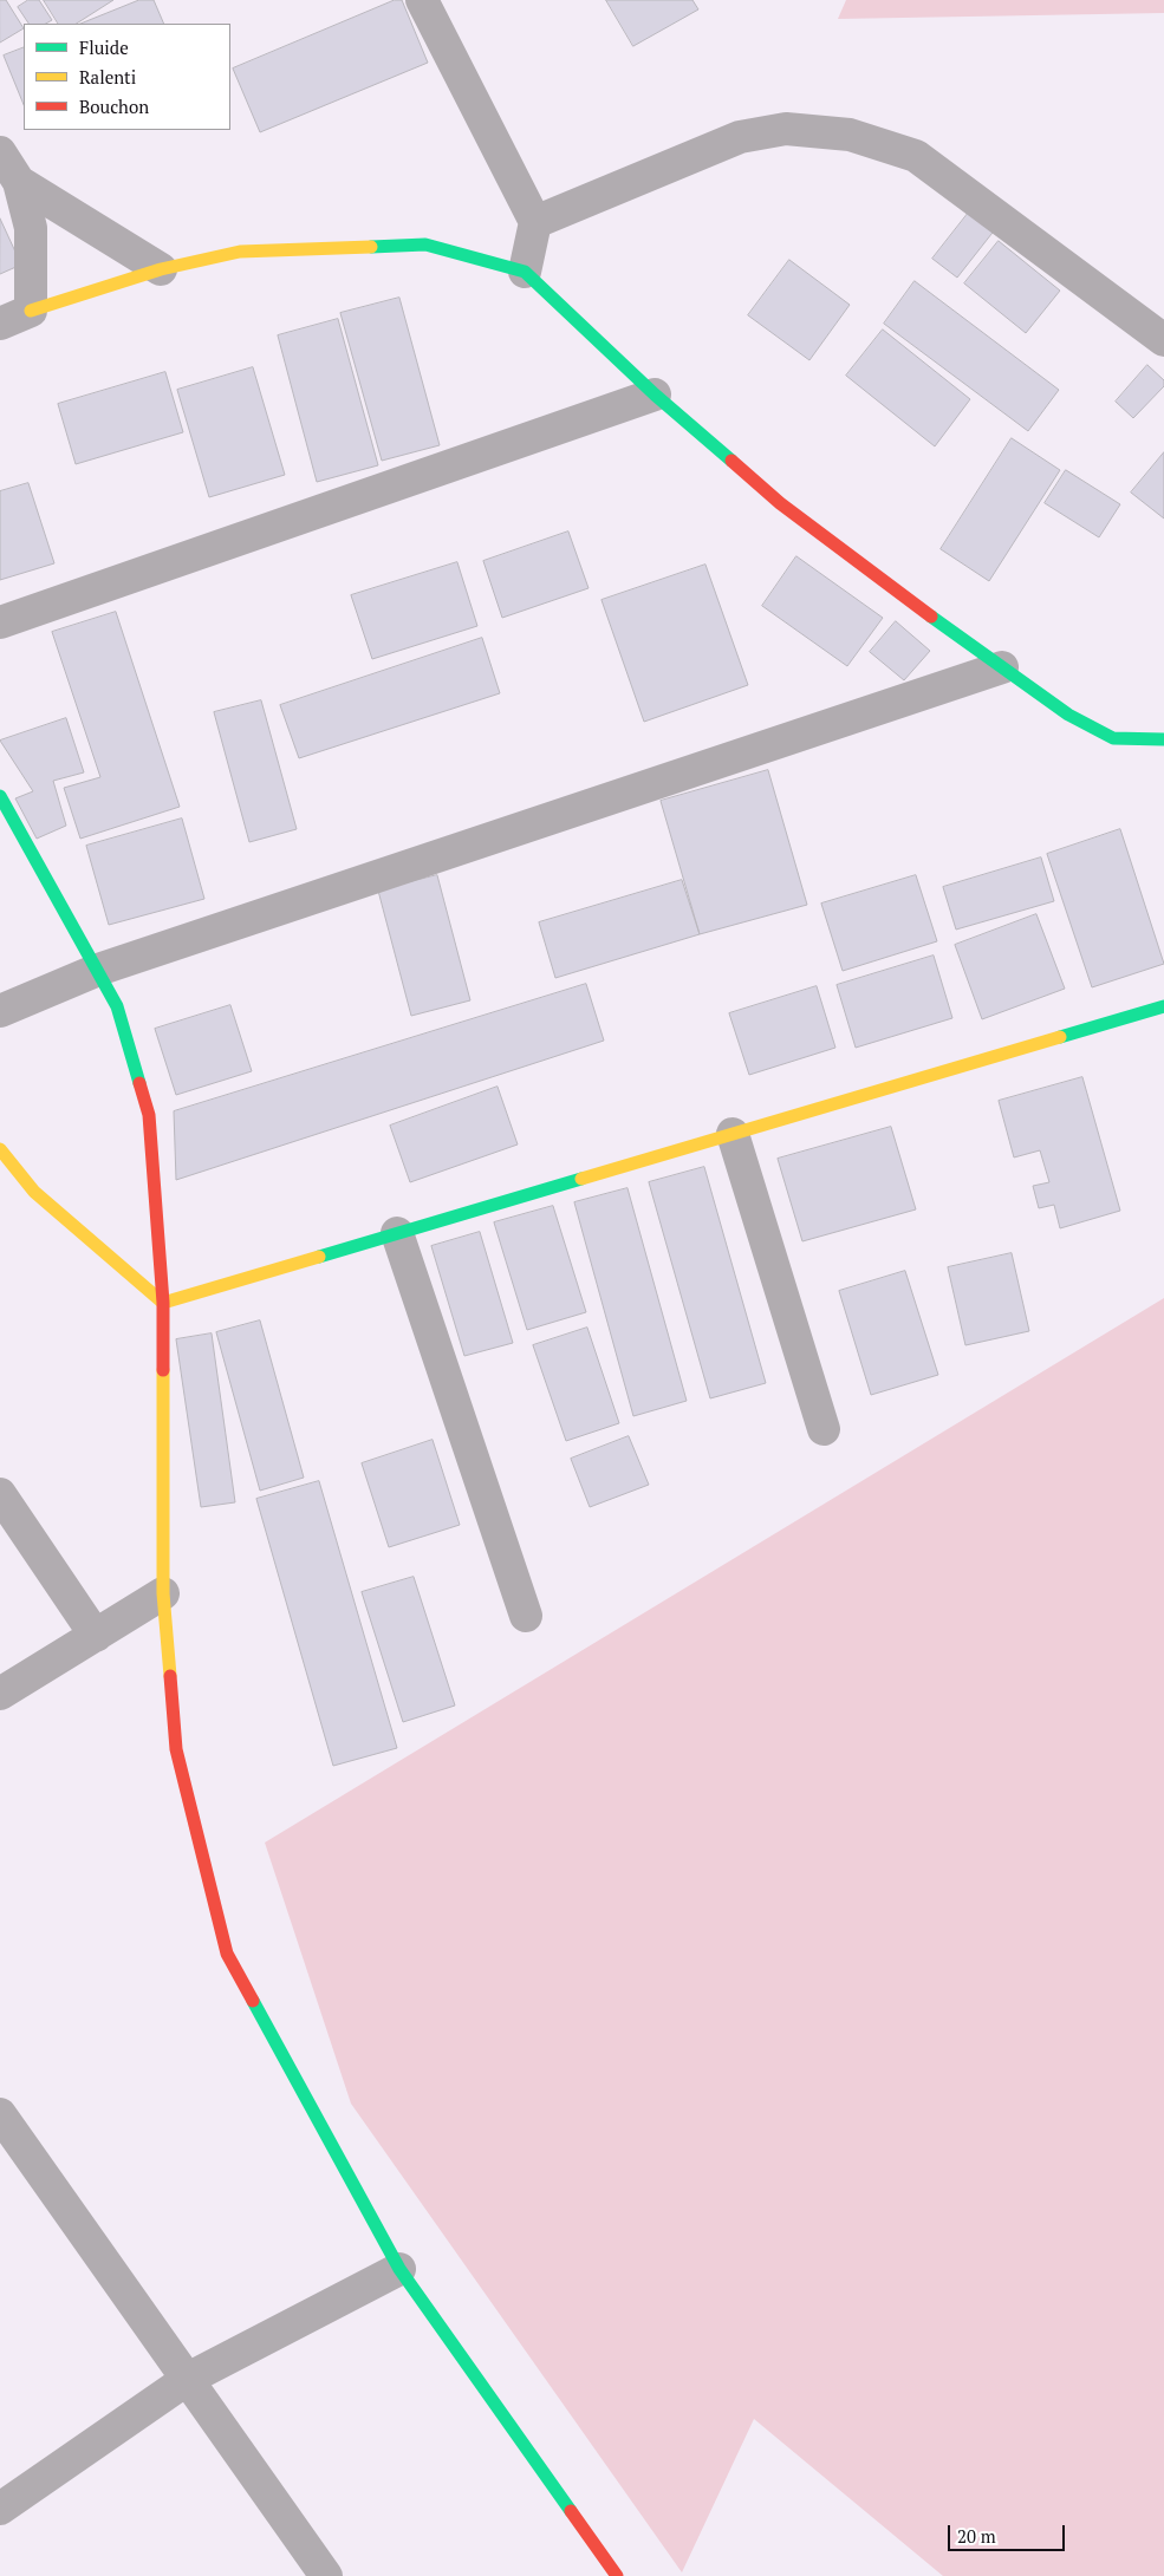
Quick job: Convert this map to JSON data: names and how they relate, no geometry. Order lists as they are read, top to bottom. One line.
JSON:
{"legend":["Fluide","Ralenti","Bouchon"],"scale_bar":"20 m"}
